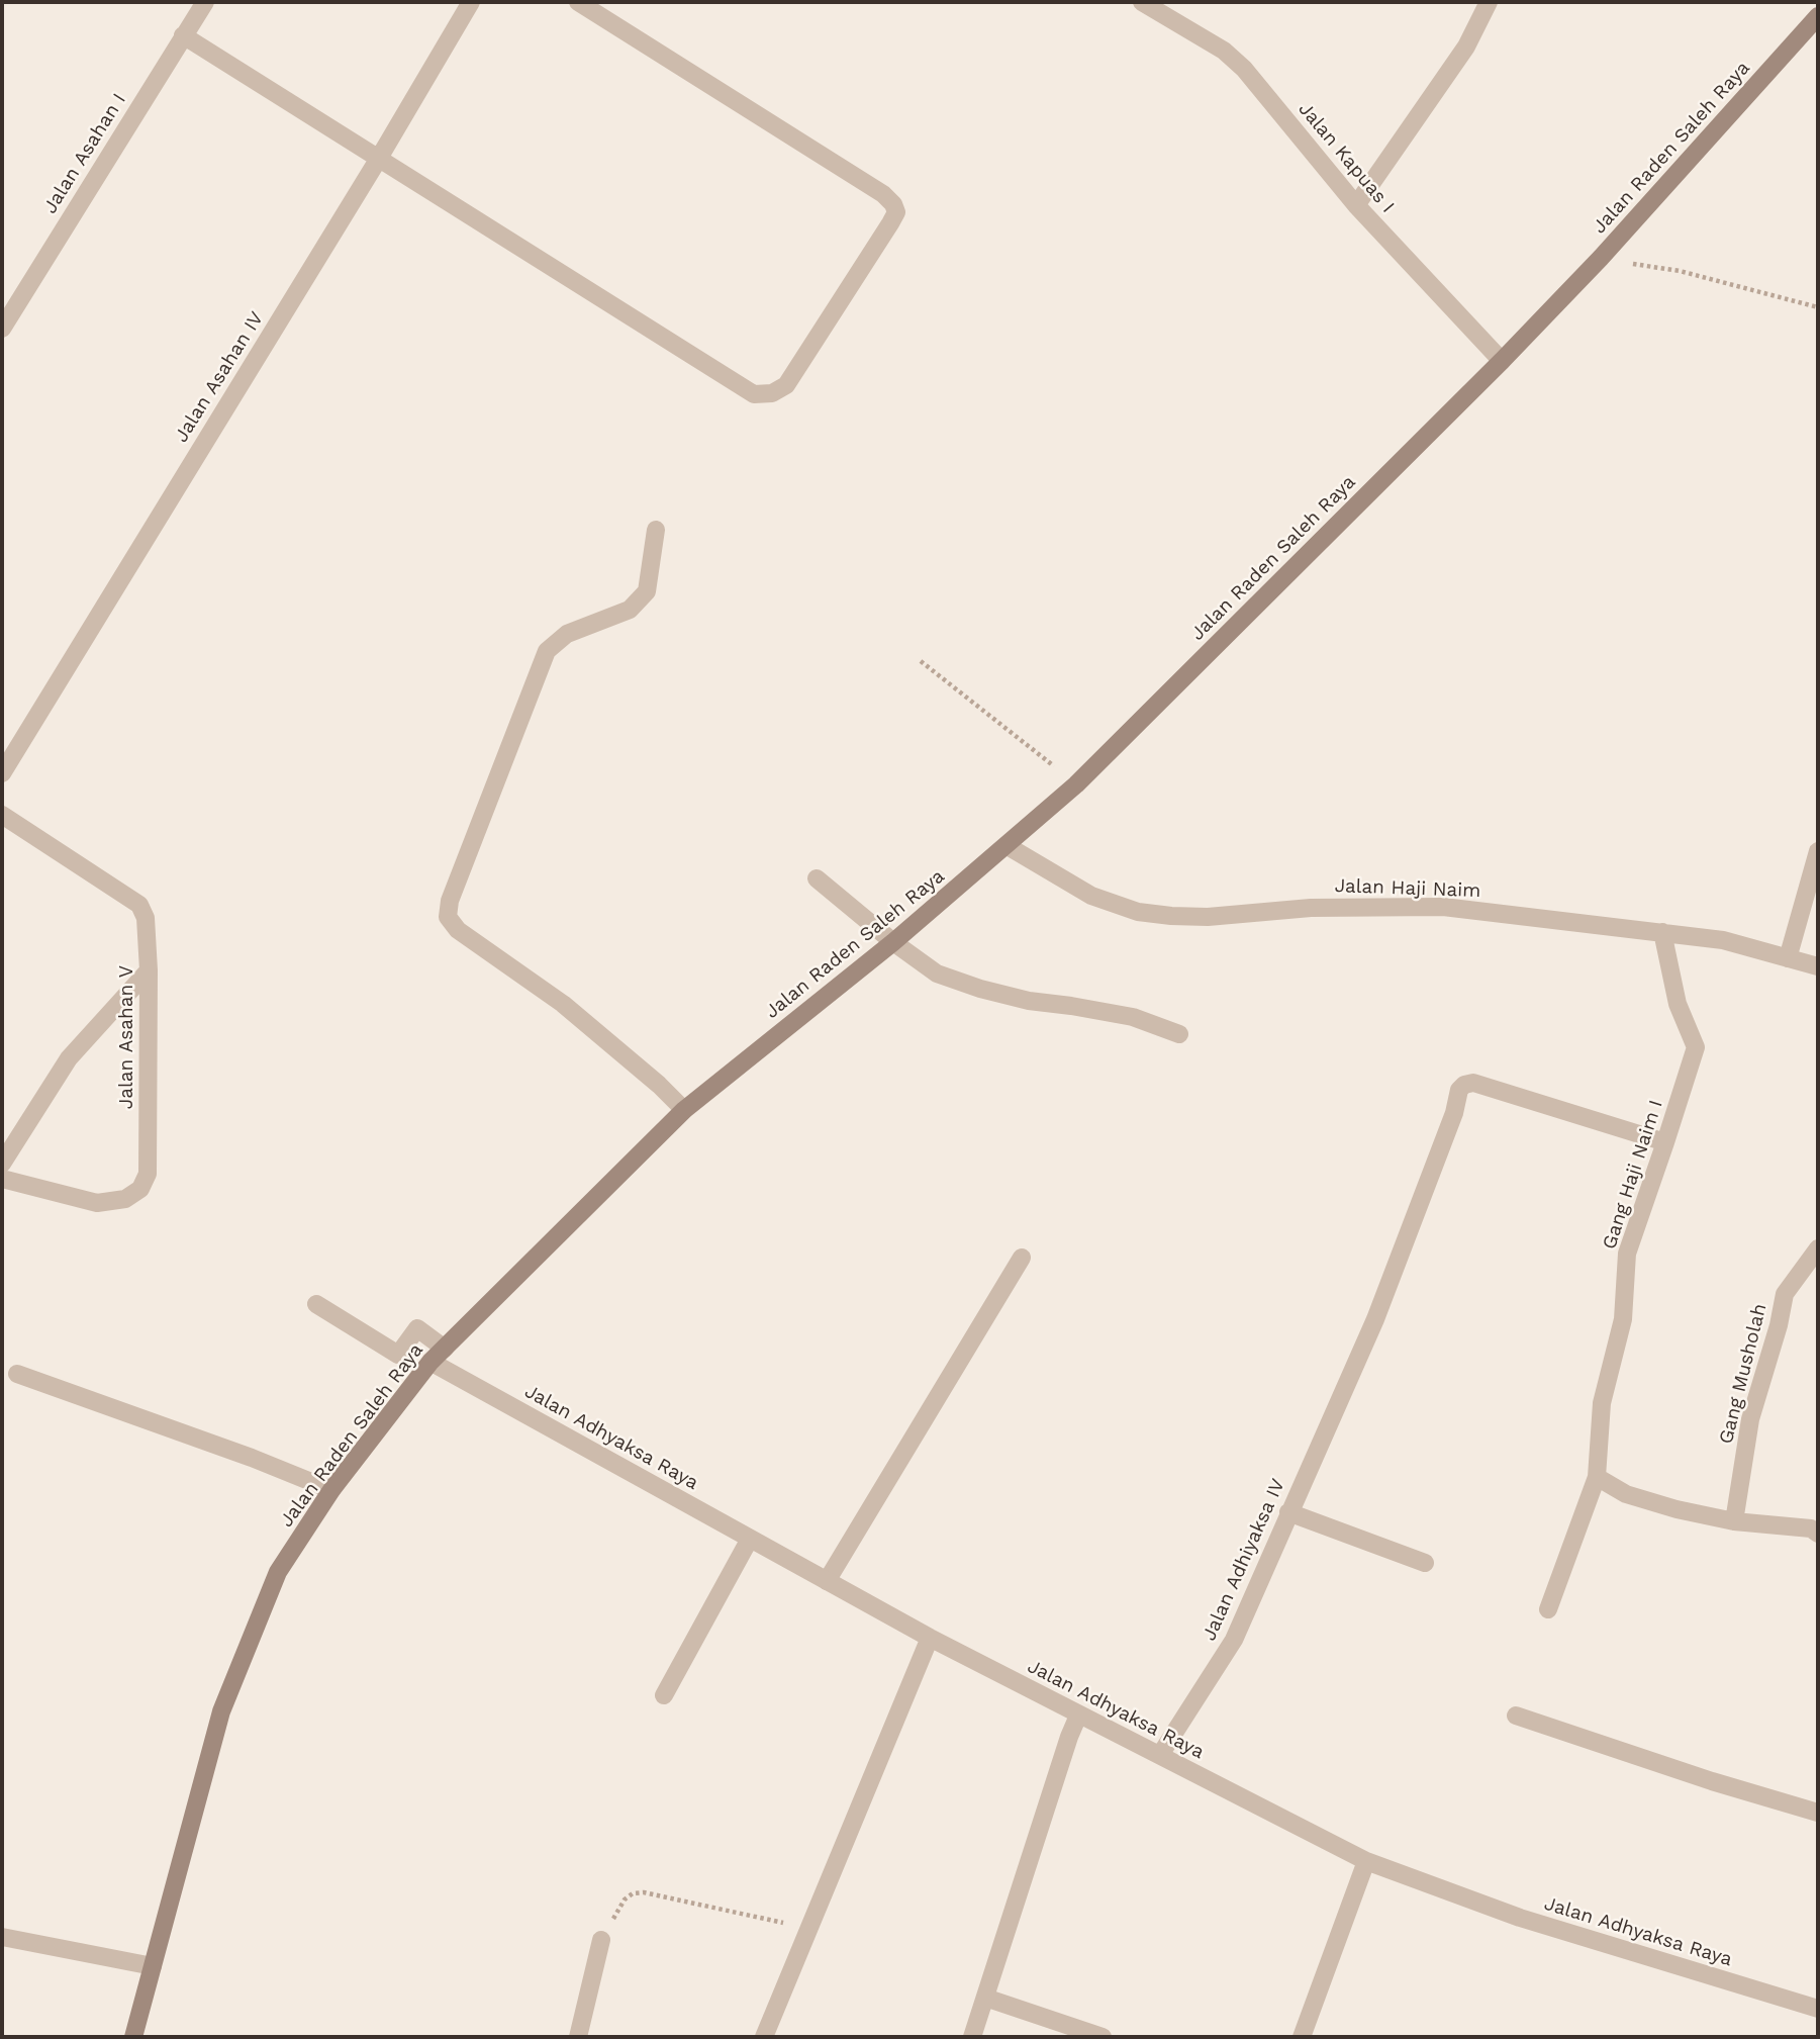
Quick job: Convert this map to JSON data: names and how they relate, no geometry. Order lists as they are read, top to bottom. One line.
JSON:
{"streets":{"main road":["Jalan Raden Saleh Raya"],"street":["Jalan Asahan I","Jalan Kapuas I","Jalan Asahan IV","Jalan Haji Naim","Jalan Asahan V","Gang Haji Naim I","Gang Musholah","Jalan Adhyaksa Raya","Jalan Adhiyaksa IV"]},"crossings":[["Jalan Raden Saleh Raya","Jalan Kapuas I"],["Jalan Raden Saleh Raya","Jalan Haji Naim"],["Jalan Raden Saleh Raya","Jalan Adhyaksa Raya"],["Jalan Haji Naim","Gang Haji Naim I"],["Gang Haji Naim I","Jalan Adhiyaksa IV"],["Jalan Adhyaksa Raya","Jalan Adhiyaksa IV"]]}
